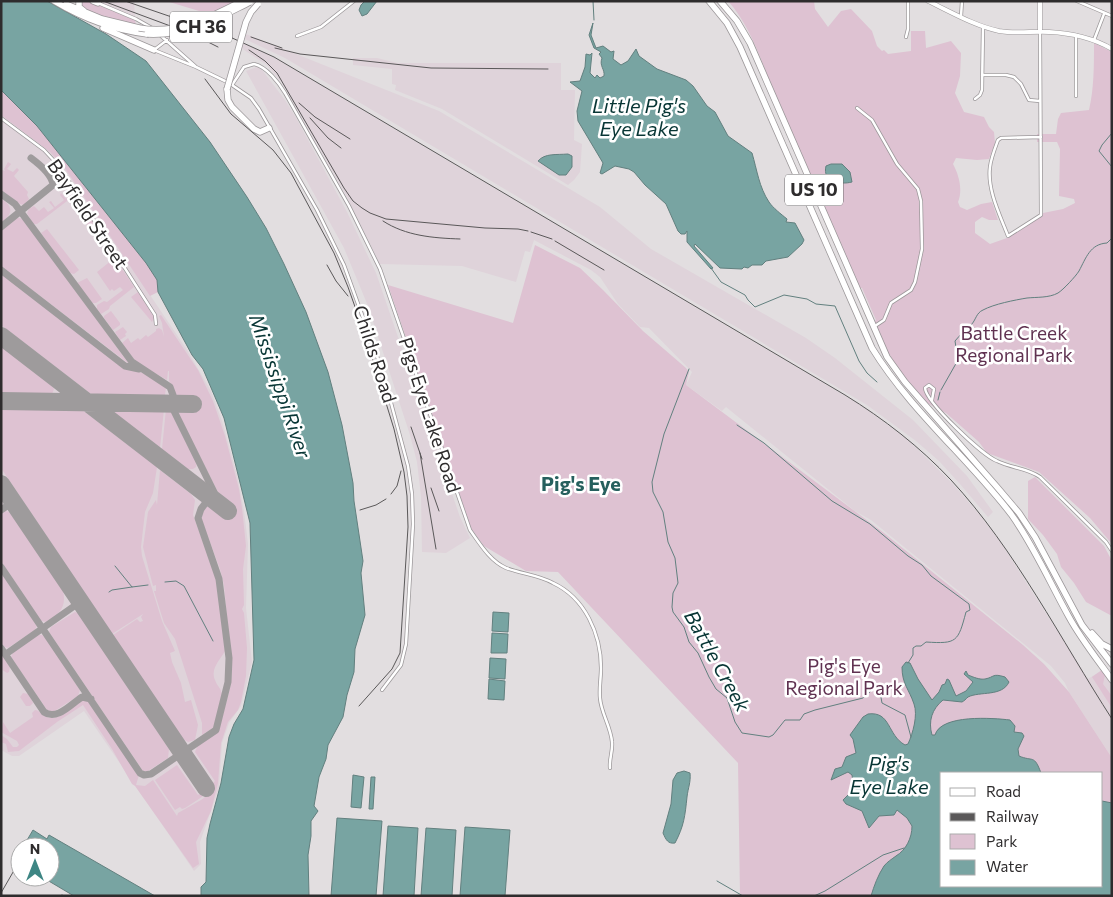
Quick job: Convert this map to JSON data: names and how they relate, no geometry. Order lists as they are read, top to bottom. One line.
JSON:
{"streets":{"highway":["CH 36","US 10"],"street":["Bayfield Street","Childs Road","Pigs Eye Lake Road"]},"crossings":[["Childs Road","Pigs Eye Lake Road"]],"districts":["Pig's Eye"],"water":["Little Pig's Eye Lake","Mississippi River","Battle Creek","Pig's Eye Lake"],"parks":["Battle Creek Regional Park","Pig's Eye Regional Park"],"legend":["Road","Railway","Park","Water"],"north":"top"}
